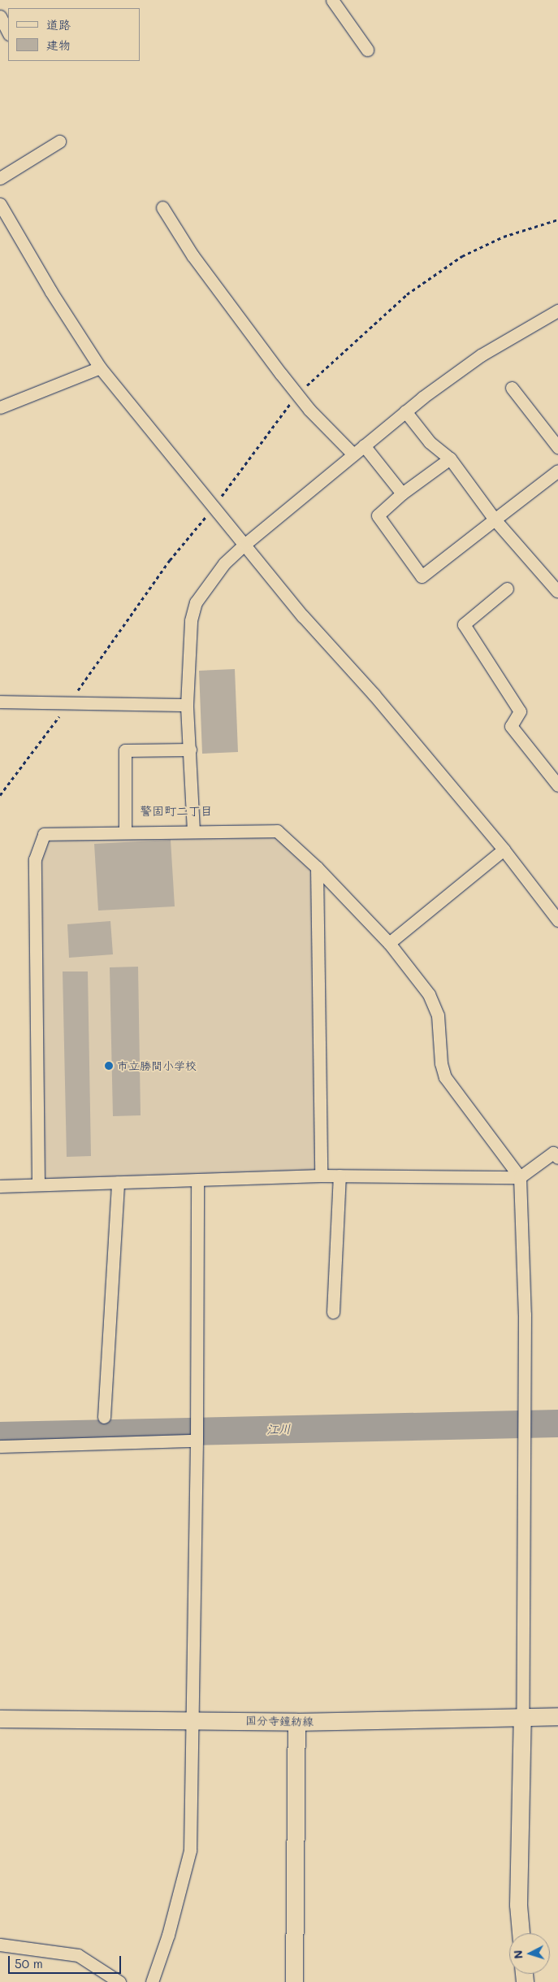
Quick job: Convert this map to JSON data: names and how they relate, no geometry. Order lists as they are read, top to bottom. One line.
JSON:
{"streets":{"street":["国分寺鐘紡線"]},"districts":["警固町二丁目"],"water":["江川"],"places":["市立勝間小学校"],"legend":["道路","建物"],"scale_bar":"50 m","north":"left"}
